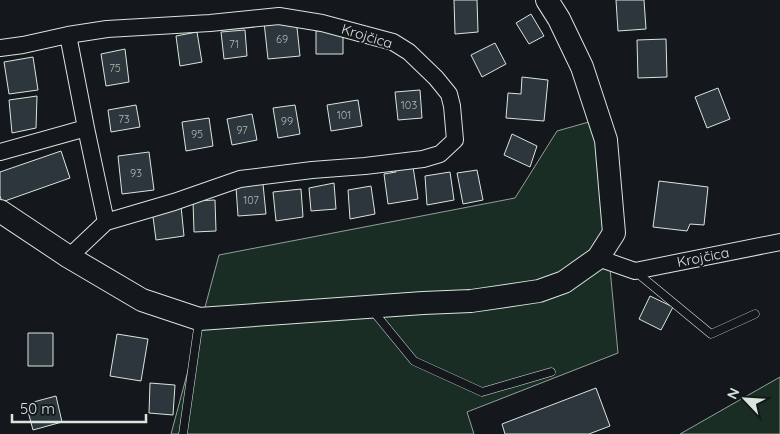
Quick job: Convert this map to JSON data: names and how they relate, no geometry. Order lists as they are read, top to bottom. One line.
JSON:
{"streets":{"street":["Krojčica"]},"house_numbers":["69","71","75","103","101","73","99","97","95","93","107"],"scale_bar":"50 m","north":"top left"}
